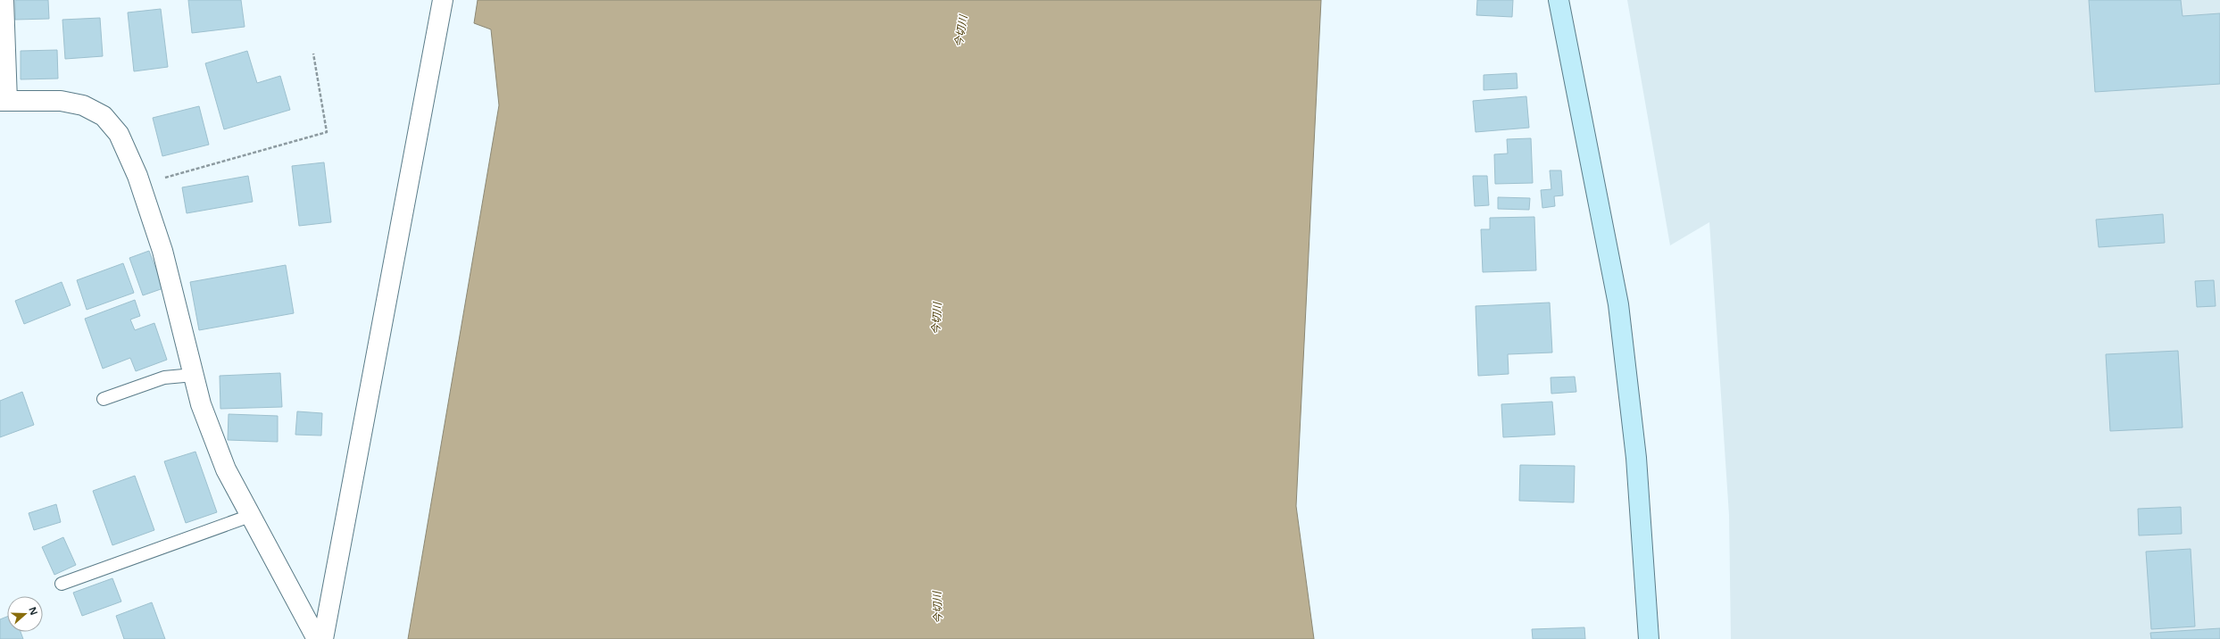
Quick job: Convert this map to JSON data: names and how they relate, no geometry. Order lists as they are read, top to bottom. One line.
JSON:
{"water":["今切川"],"north":"right"}
